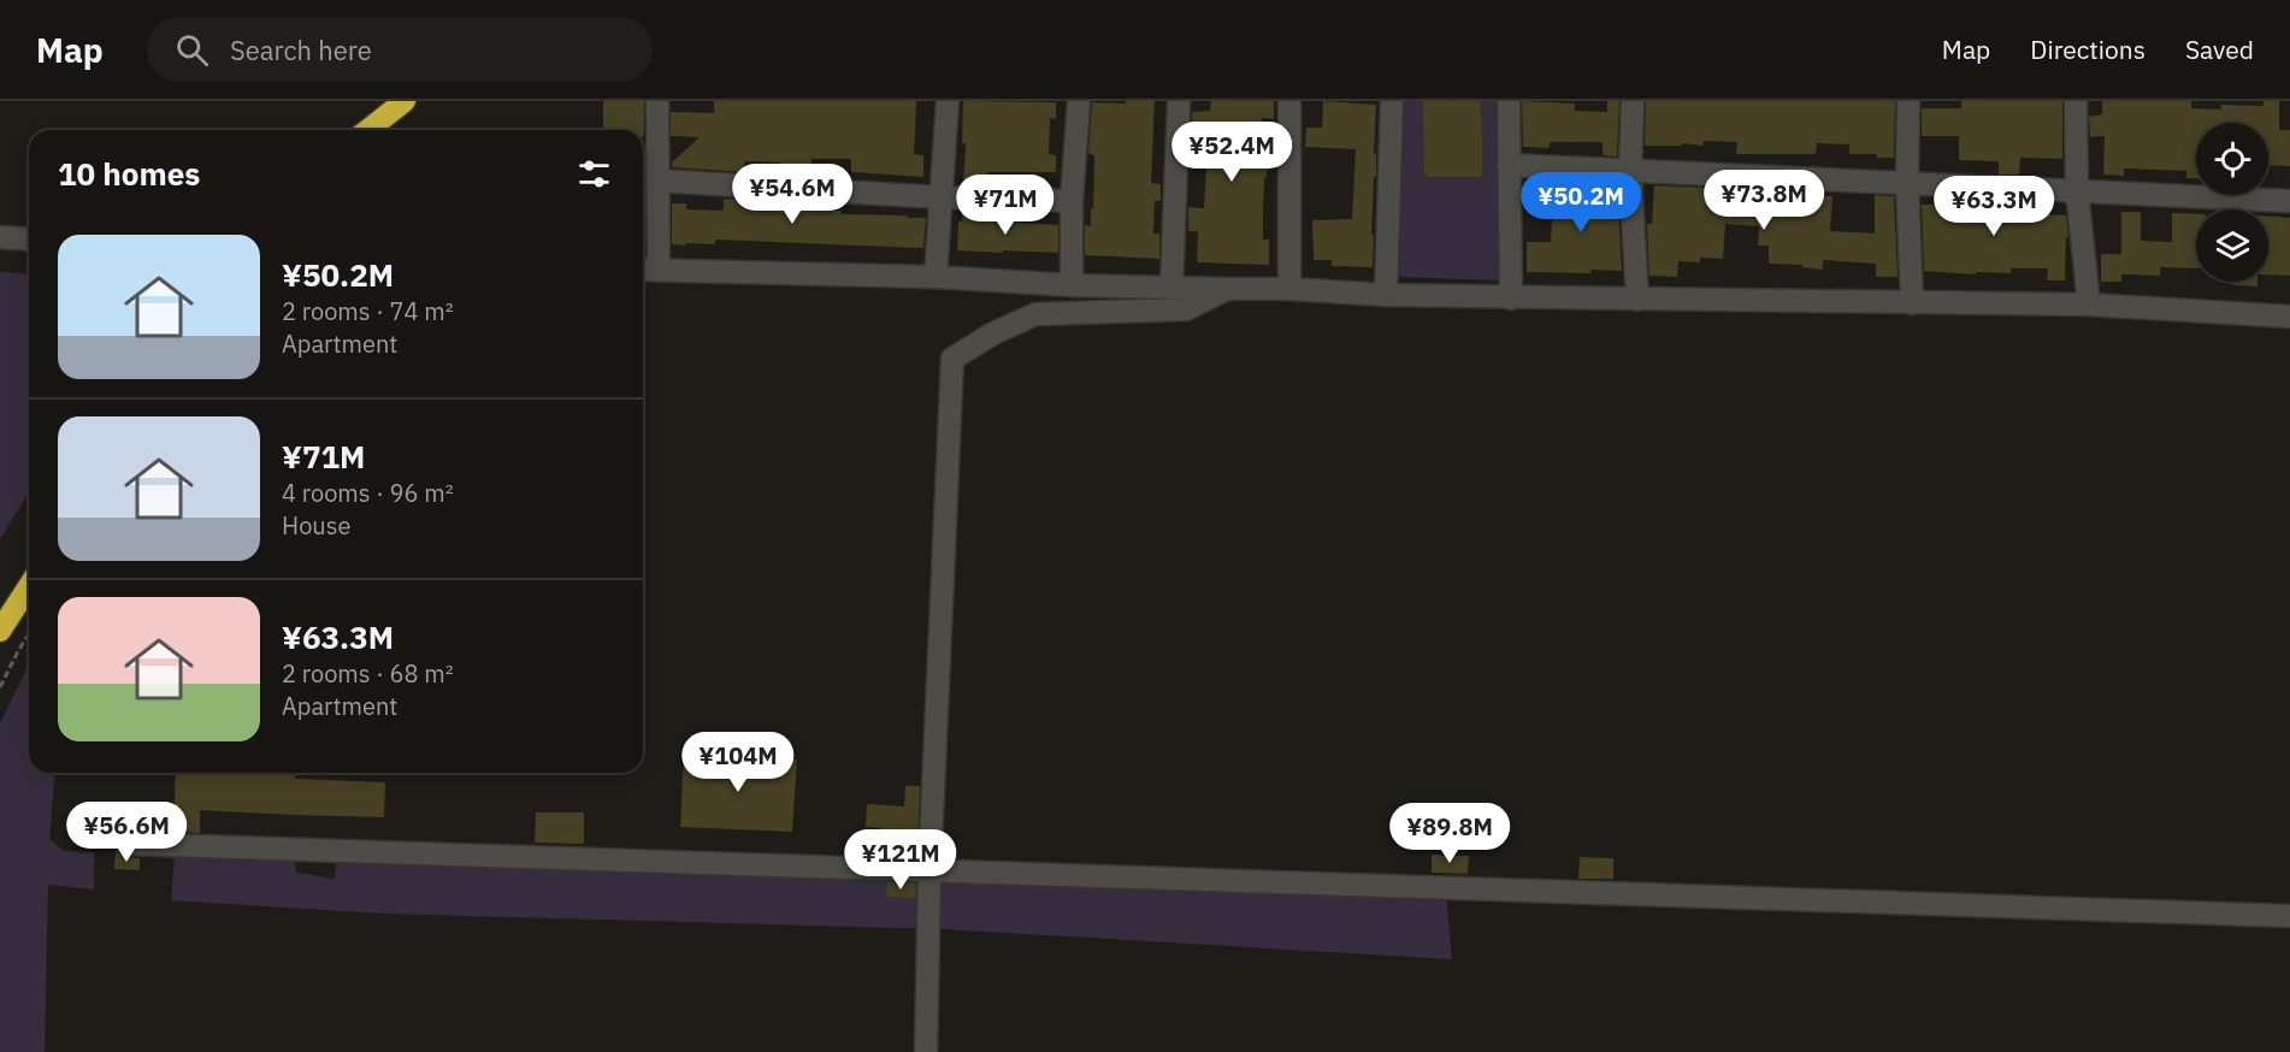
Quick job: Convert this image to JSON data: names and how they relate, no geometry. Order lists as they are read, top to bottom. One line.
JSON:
{"page":{"header":"Map","search":"Search here","nav":["Map","Directions","Saved"],"price":["¥52.4M","¥54.6M","¥73.8M","¥50.2M","¥71M","¥63.3M","¥104M","¥56.6M","¥89.8M","¥121M"],"heading":"10 homes","list":[{"name":"¥50.2M","note":"2 rooms · 74 m² · Apartment"},{"name":"¥71M","note":"4 rooms · 96 m² · House"},{"name":"¥63.3M","note":"2 rooms · 68 m² · Apartment"}]}}
